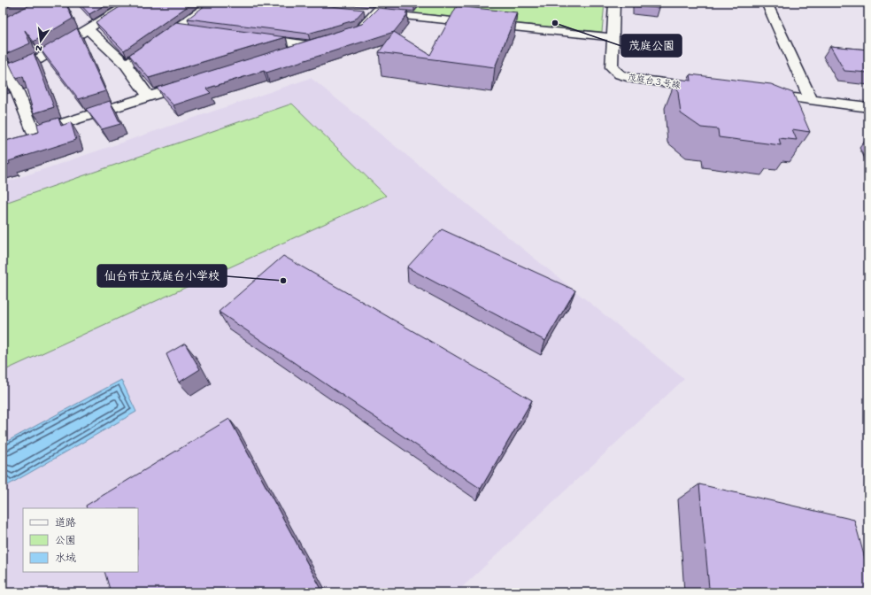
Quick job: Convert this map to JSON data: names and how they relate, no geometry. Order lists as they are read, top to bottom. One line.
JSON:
{"streets":{"street":["茂庭台３号線"]},"places":["茂庭公園","仙台市立茂庭台小学校"],"legend":["道路","公園","水域"],"north":"bottom"}
